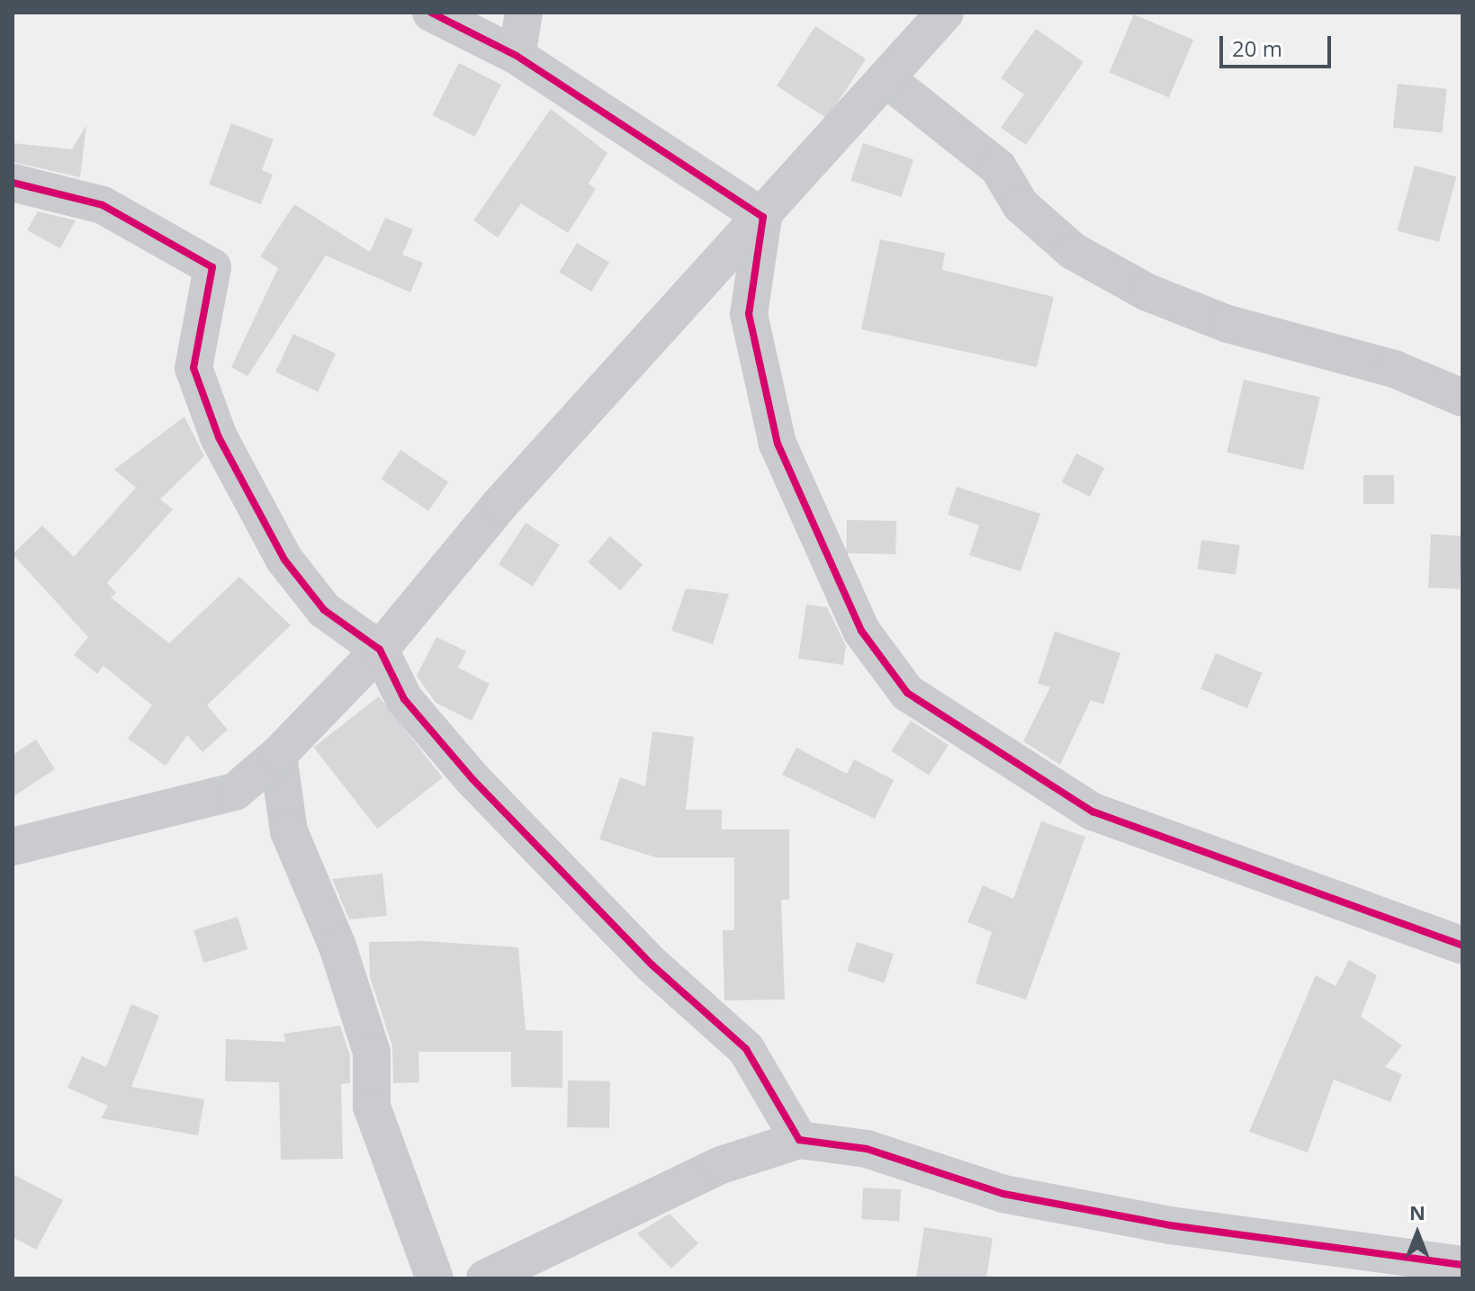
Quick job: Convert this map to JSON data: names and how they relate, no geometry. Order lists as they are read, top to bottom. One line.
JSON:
{"scale_bar":"20 m","north":"top"}
